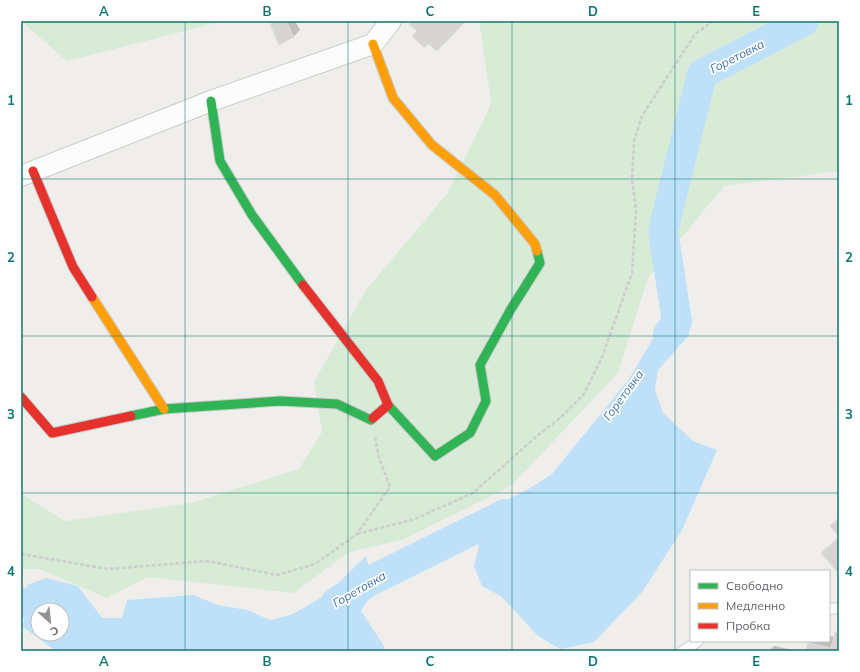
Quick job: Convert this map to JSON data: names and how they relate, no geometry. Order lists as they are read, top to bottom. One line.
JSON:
{"water":["Горетовка"],"legend":["Свободно","Медленно","Пробка"],"north":"bottom right","grid":{"columns":["A","B","C","D","E"],"rows":["1","2","3","4"]}}
